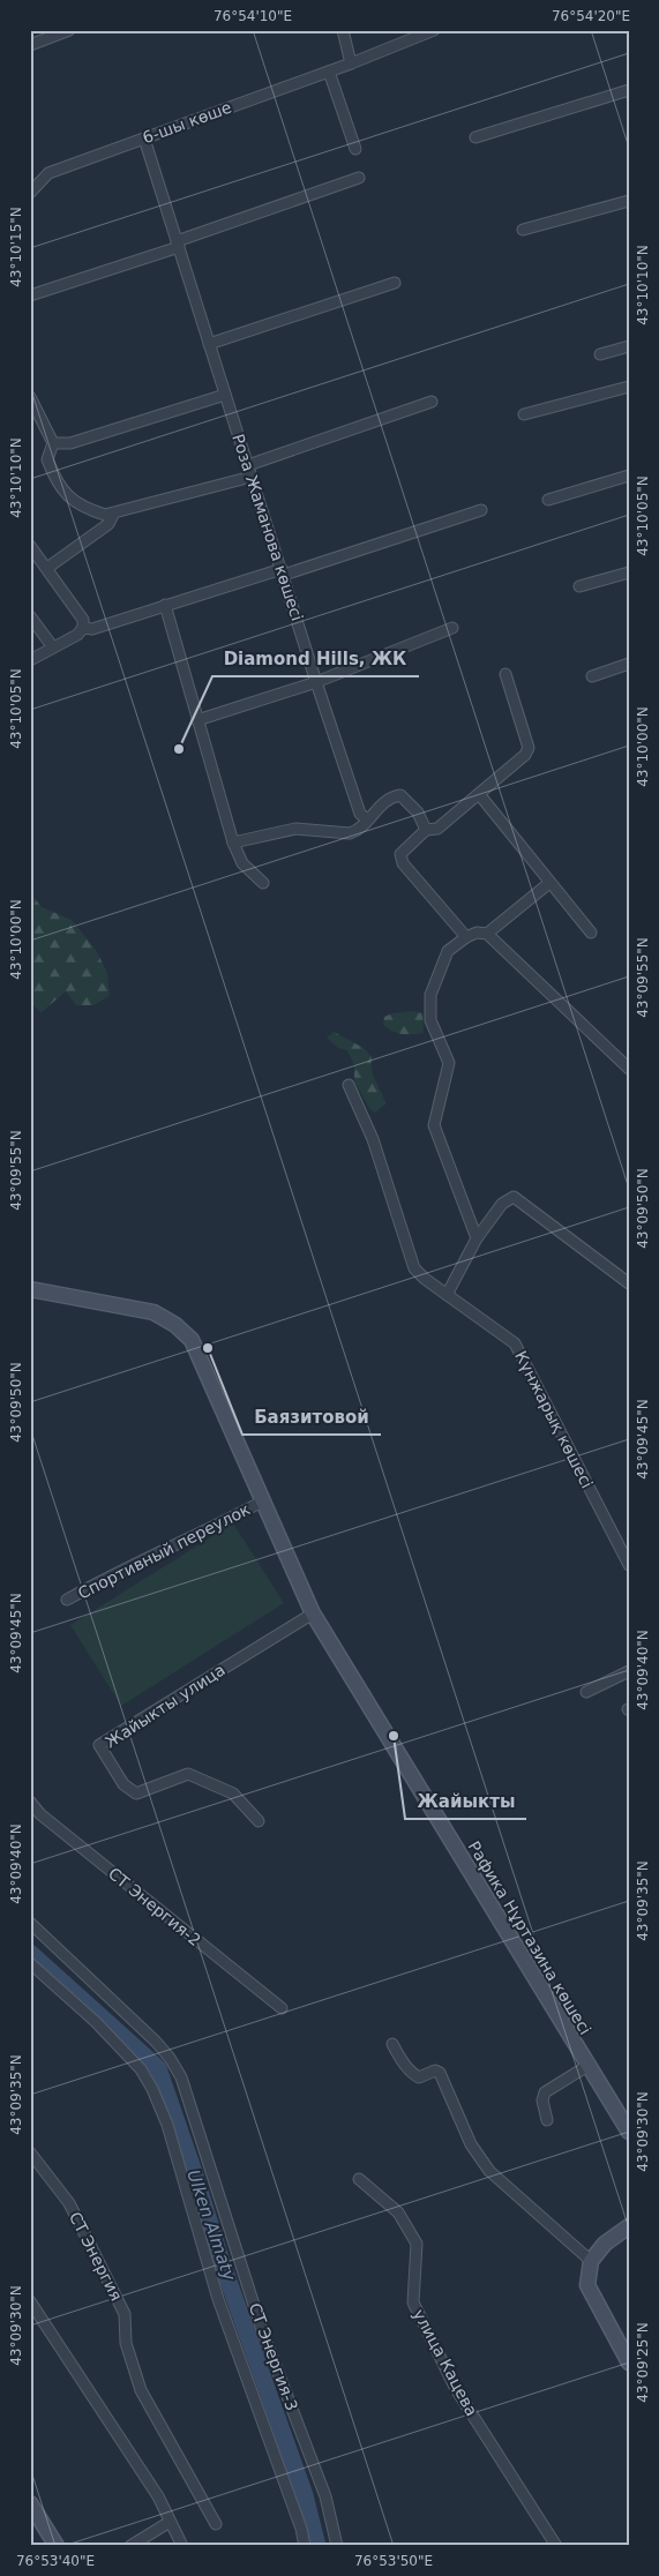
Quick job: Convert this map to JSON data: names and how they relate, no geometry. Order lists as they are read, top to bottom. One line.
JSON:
{"streets":{"street":["6-шы көше","Роза Жаманова көшесі","Күнжарық көшесі","Спортивный переулок","Жайыкты улица","СТ Энергия-2","Рафика Нұртазина көшесі","СТ Энергия","СТ Энергия-3","улица Кацева"]},"crossings":[["6-шы көше","Роза Жаманова көшесі"],["Спортивный переулок","Рафика Нұртазина көшесі"],["Жайыкты улица","Рафика Нұртазина көшесі"]],"water":["Ulken Almaty"],"places":["Diamond Hills, ЖК","Баязитовой","Жайыкты"],"coordinates":["76°54'10\"E","76°54'20\"E","43°10'15\"N","43°10'10\"N","43°10'05\"N","43°10'00\"N","43°09'55\"N","43°09'50\"N","43°09'45\"N","43°09'40\"N","43°09'35\"N","43°09'30\"N","43°09'25\"N","76°53'40\"E","76°53'50\"E"]}
